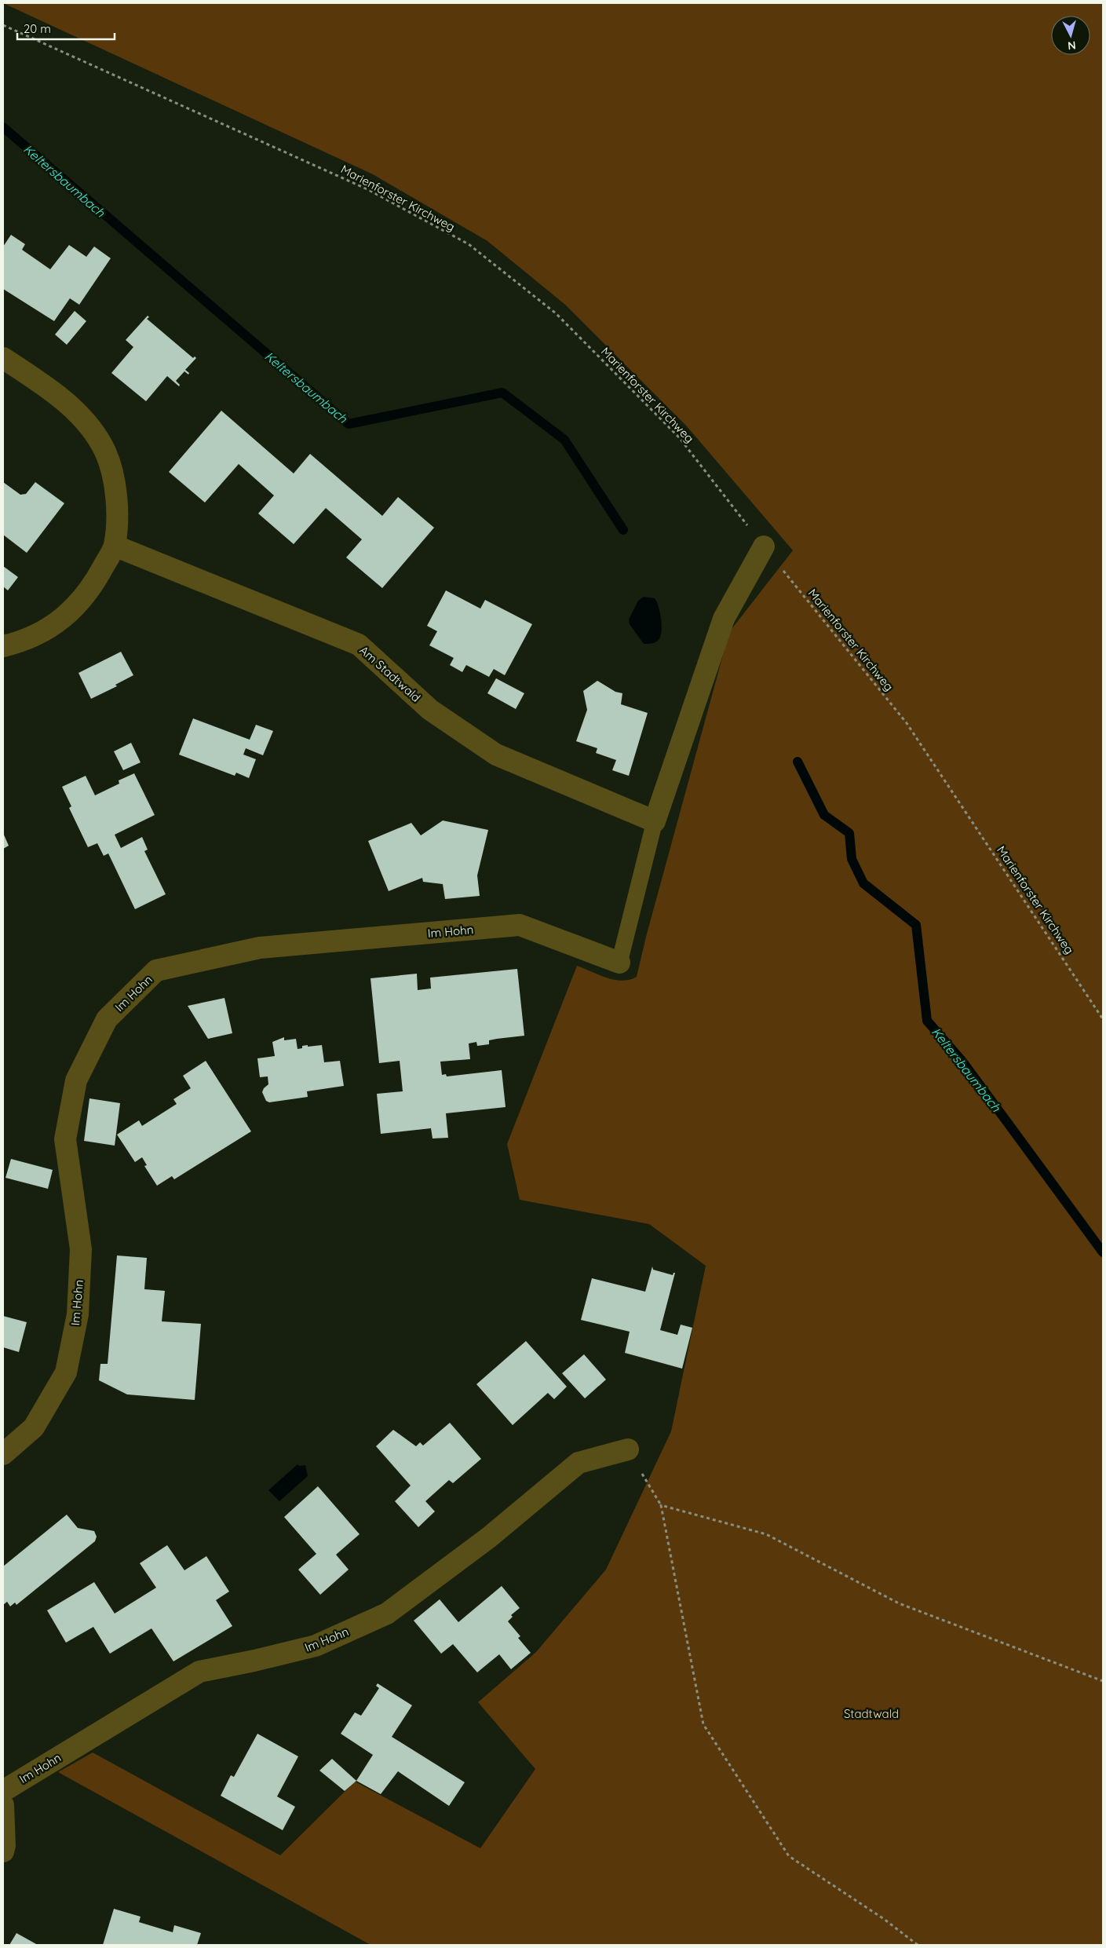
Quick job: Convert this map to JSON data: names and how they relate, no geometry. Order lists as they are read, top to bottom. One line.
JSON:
{"streets":{"street":["Am Stadtwald","Im Hohn"],"path":["Marienforster Kirchweg"]},"water":["Keltersbaumbach"],"parks":["Stadtwald"],"scale_bar":"20 m","north":"bottom"}
